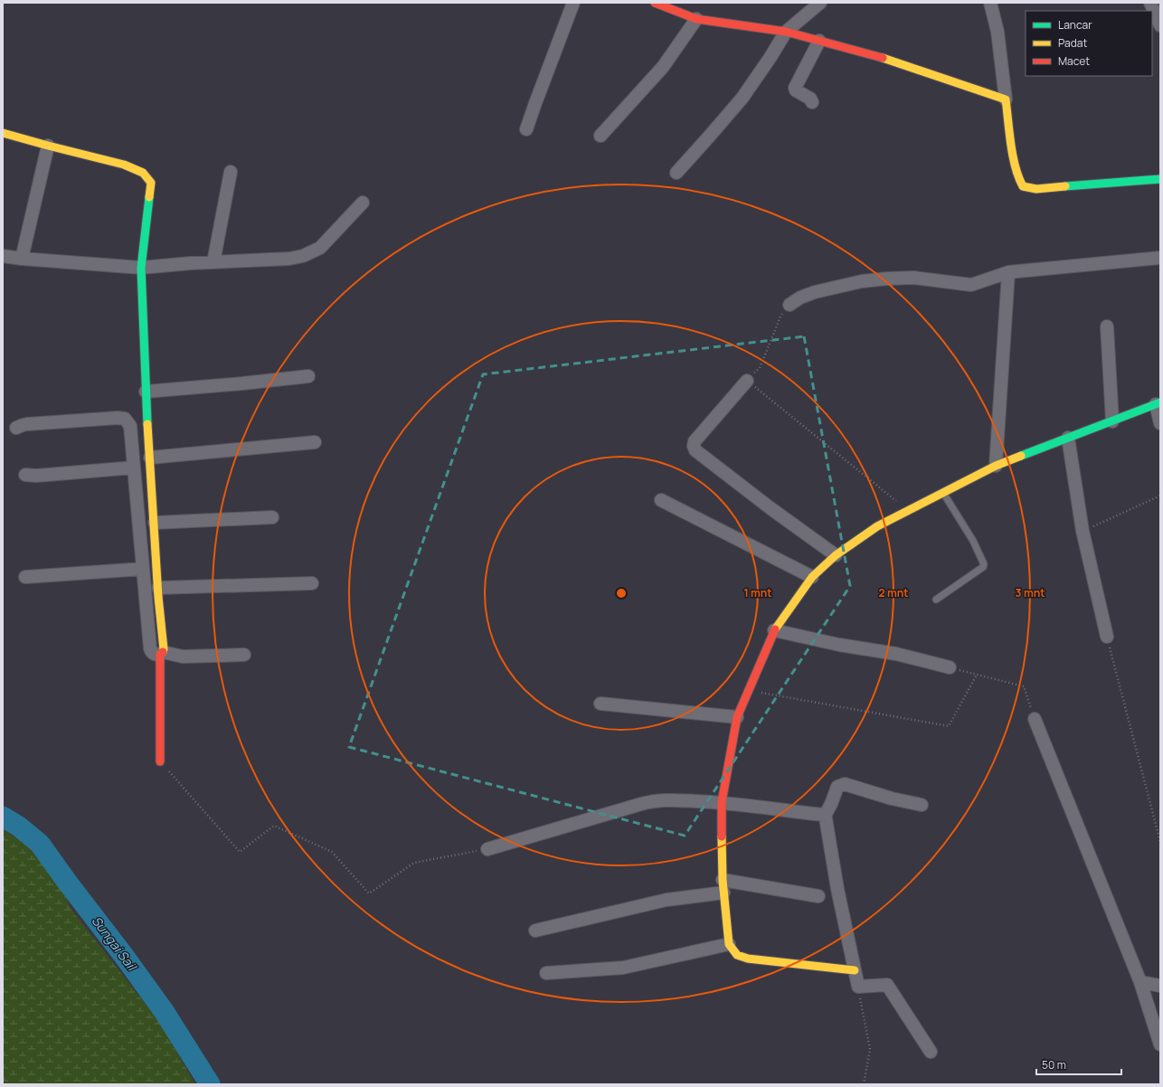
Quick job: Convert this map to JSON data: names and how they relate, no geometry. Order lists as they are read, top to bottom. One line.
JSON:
{"water":["Sungai Sail"],"legend":["Lancar","Padat","Macet"],"scale_bar":"50 m","rings":["1 mnt","2 mnt","3 mnt"]}
